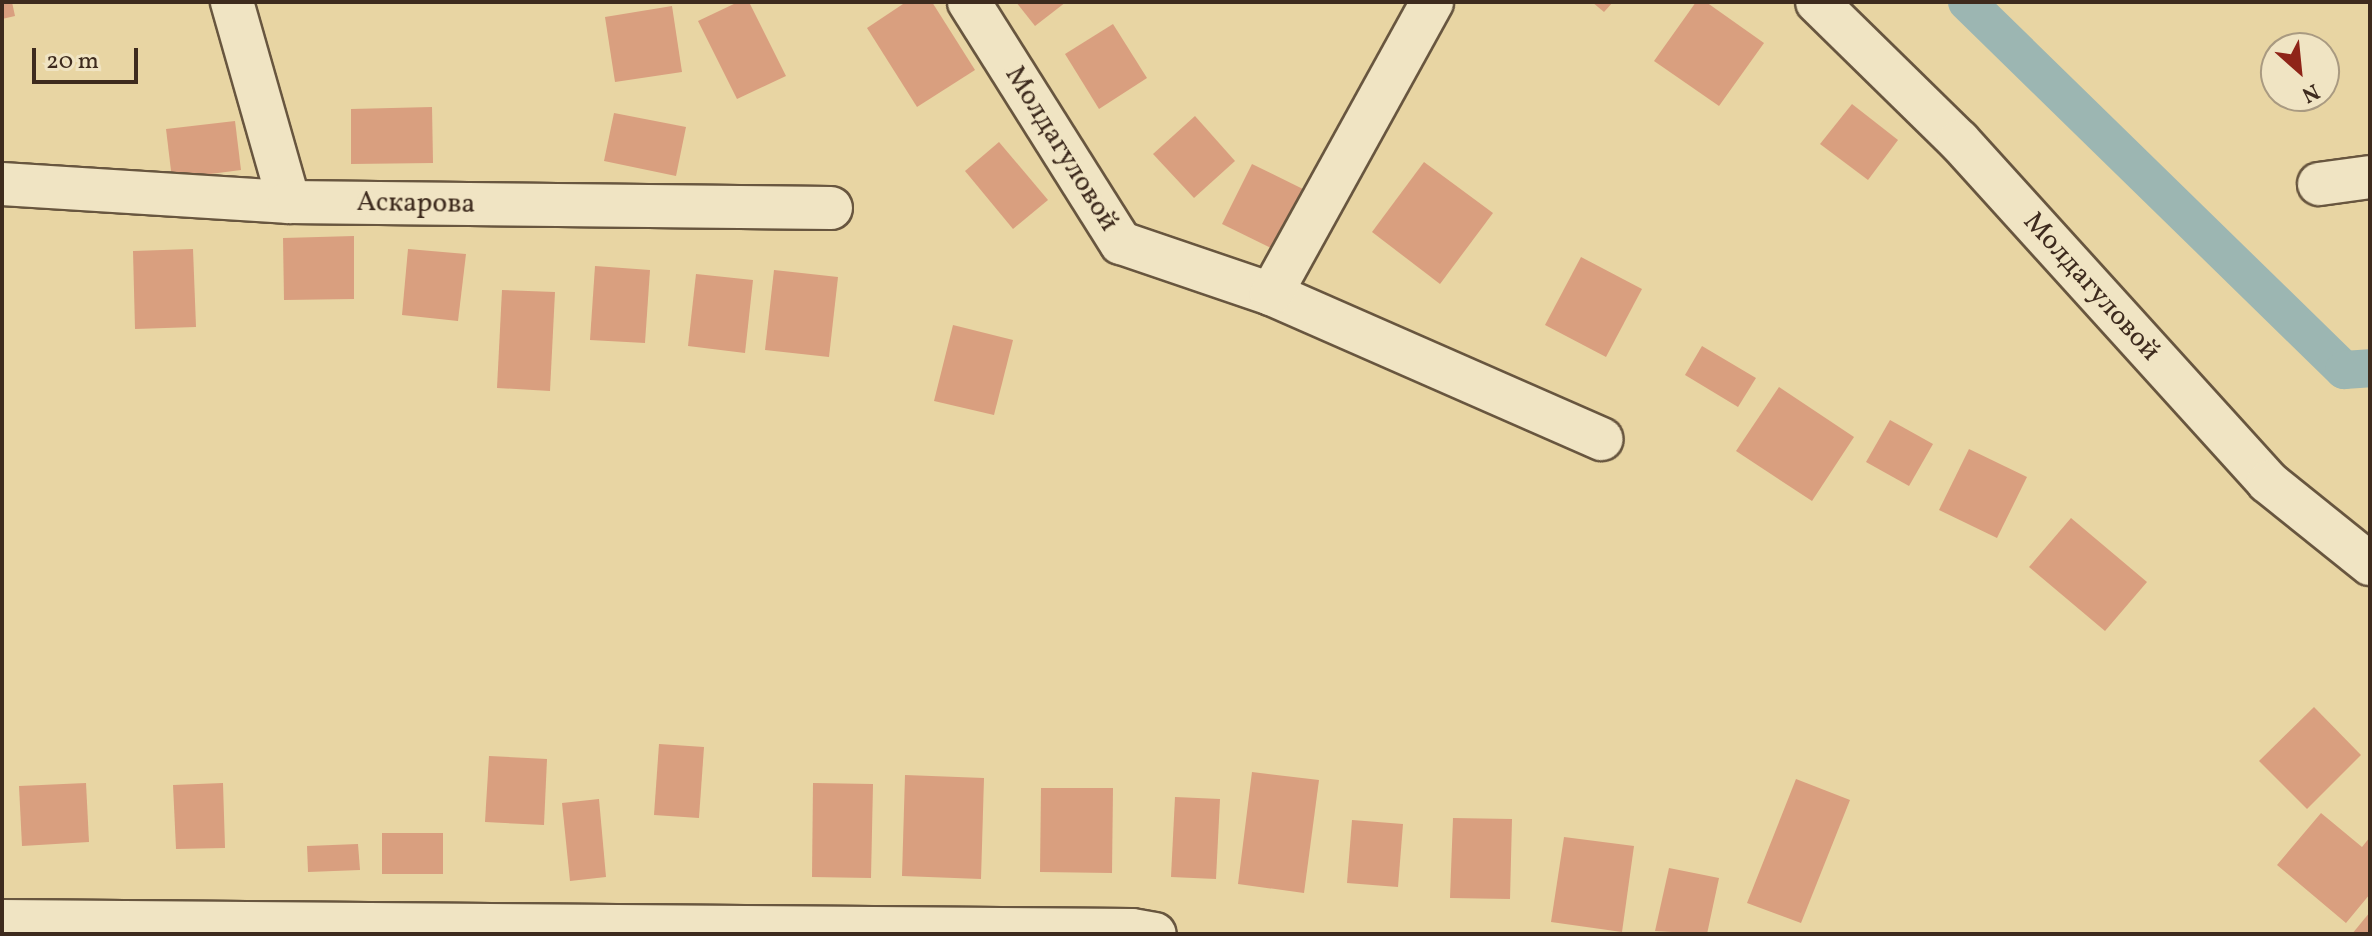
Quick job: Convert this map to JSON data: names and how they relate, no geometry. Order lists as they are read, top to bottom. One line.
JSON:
{"streets":{"street":["Молдагуловой","Аскарова"]},"scale_bar":"20 m","north":"bottom right"}
